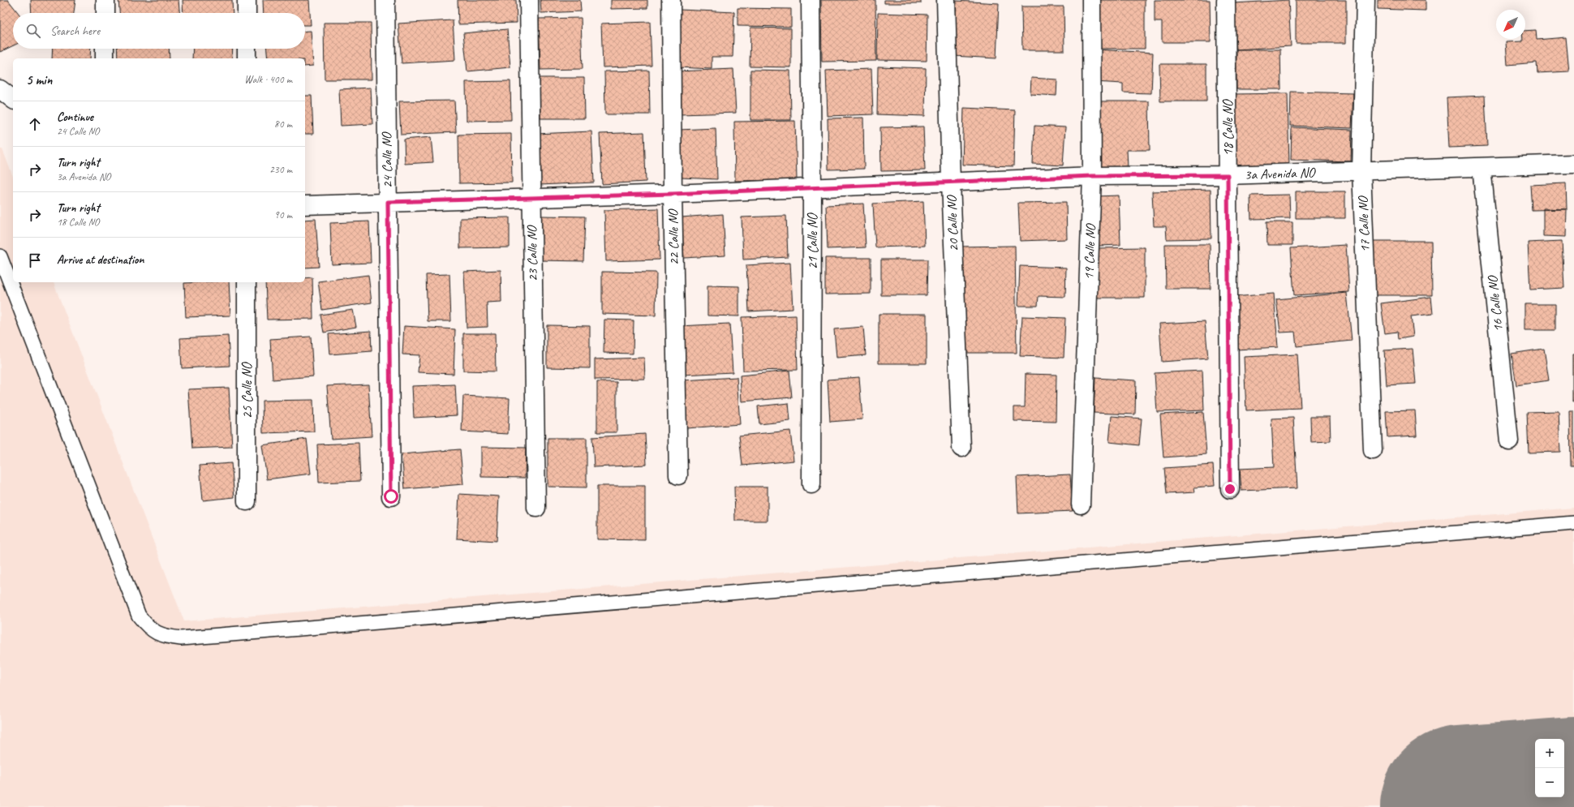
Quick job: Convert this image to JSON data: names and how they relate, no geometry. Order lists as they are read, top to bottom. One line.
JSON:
{"streets":{"street":["18 Calle NO","24 Calle NO","3a Avenida NO","20 Calle NO","17 Calle NO","22 Calle NO","21 Calle NO","19 Calle NO","23 Calle NO","16 Calle NO","25 Calle NO"]},"crossings":[["18 Calle NO","3a Avenida NO"],["24 Calle NO","3a Avenida NO"],["3a Avenida NO","20 Calle NO"],["3a Avenida NO","17 Calle NO"],["3a Avenida NO","22 Calle NO"],["3a Avenida NO","21 Calle NO"],["3a Avenida NO","19 Calle NO"],["3a Avenida NO","23 Calle NO"],["3a Avenida NO","16 Calle NO"]],"north":"bottom left","page":{"search":"Search here","heading":["5 min","Walk · 400 m"],"list":[["Continue","24 Calle NO","80 m"],["Turn right","3a Avenida NO","230 m"],["Turn right","18 Calle NO","90 m"],"Arrive at destination"],"map_buttons":["+","−"]}}
